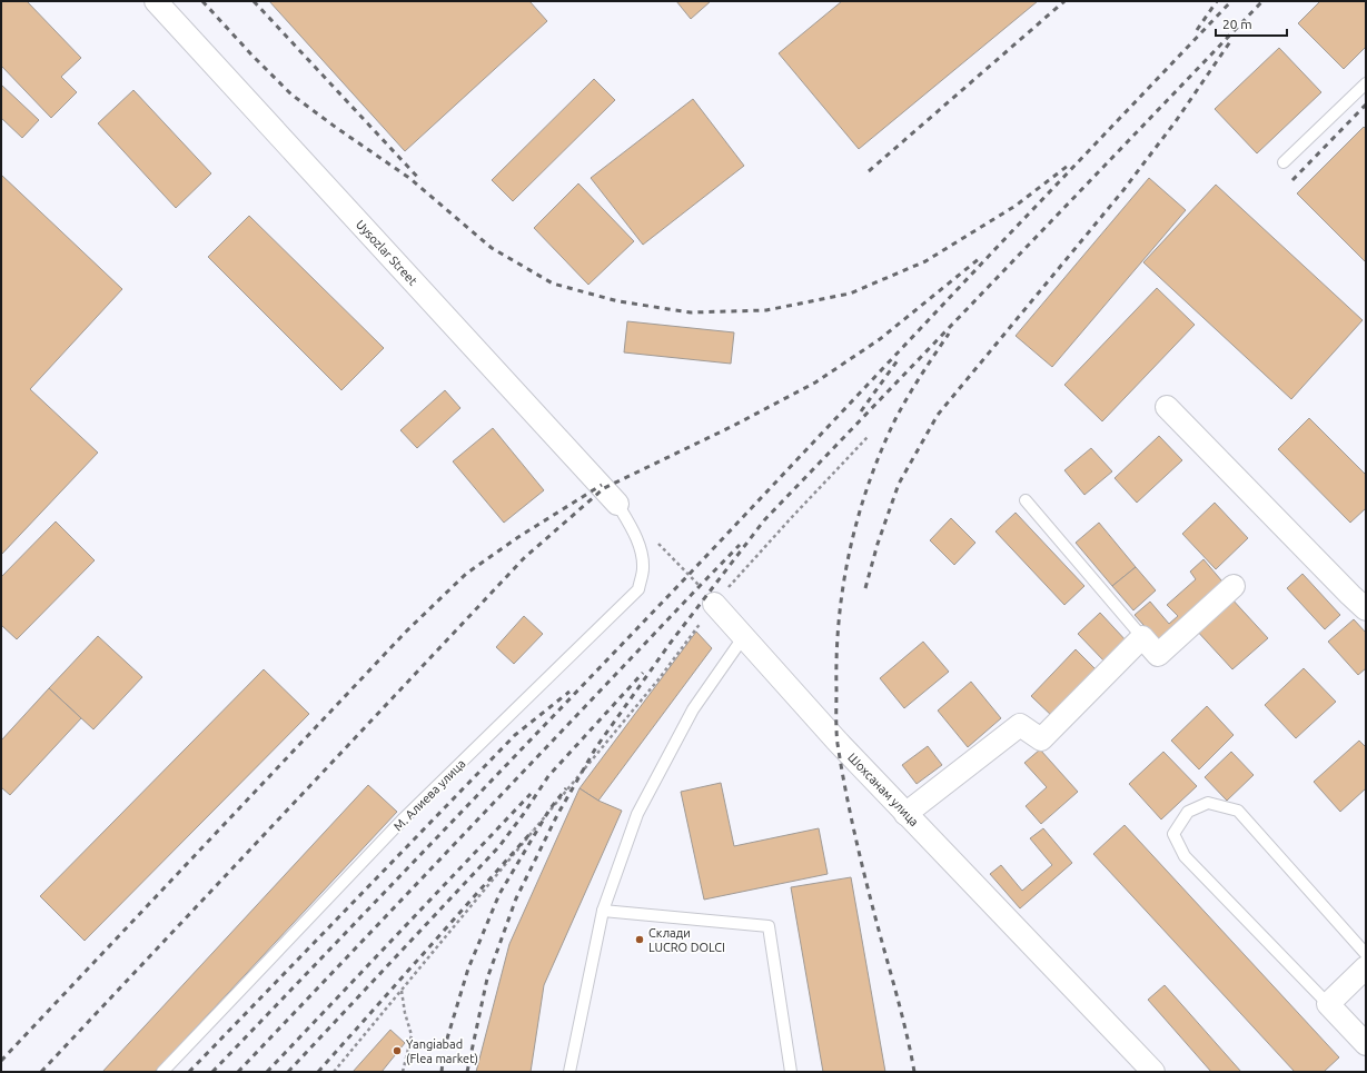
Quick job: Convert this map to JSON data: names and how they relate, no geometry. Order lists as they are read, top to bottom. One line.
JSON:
{"streets":{"street":["Uysozlar Street","Шохсанам улица"],"lane":["М. Алиева улица"]},"crossings":[["Uysozlar Street","М. Алиева улица"]],"places":["Склади LUCRO DOLCI","Yangiabad (Flea market)"],"scale_bar":"20 m"}
